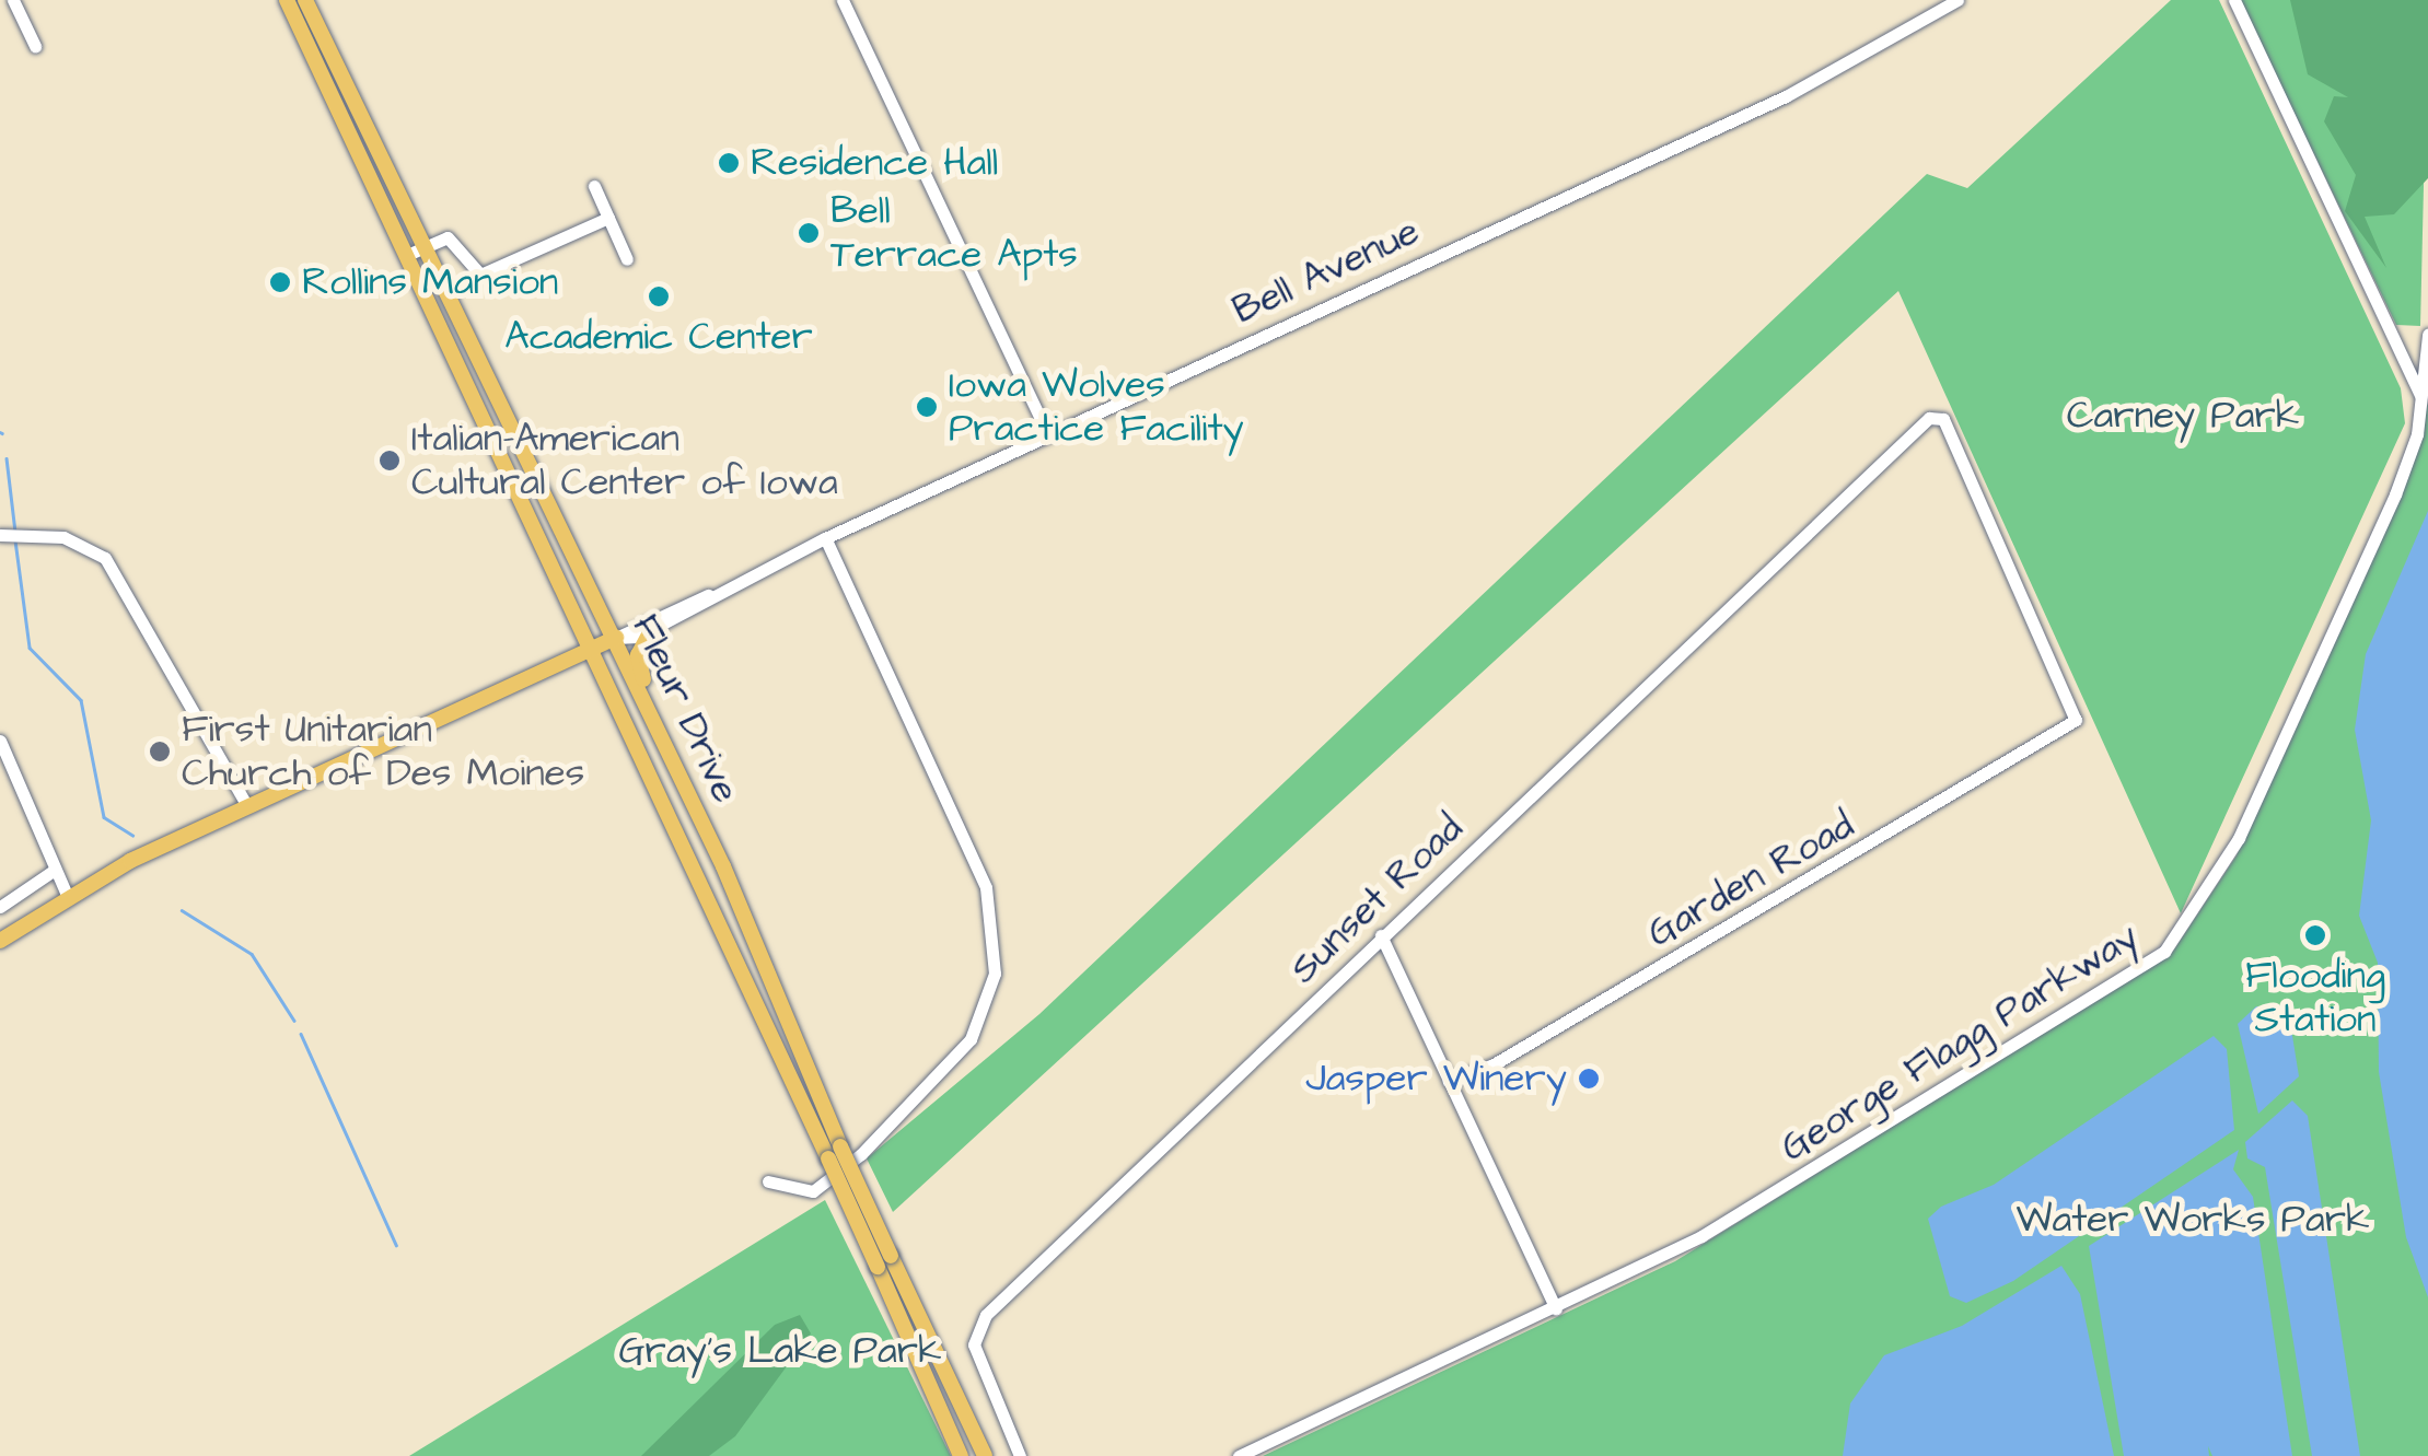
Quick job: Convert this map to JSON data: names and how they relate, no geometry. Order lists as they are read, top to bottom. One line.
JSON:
{"streets":{"main road":["Bell Avenue","Fleur Drive"],"street":["Garden Road","Sunset Road","George Flagg Parkway"]},"crossings":[["Bell Avenue","Fleur Drive"],["Garden Road","Sunset Road"]],"parks":["Carney Park","Water Works Park","Gray's Lake Park"],"places":["Residence Hall","Bell Terrace Apts","Rollins Mansion","Academic Center","Iowa Wolves Practice Facility","Italian-American Cultural Center of Iowa","First Unitarian Church of Des Moines","Flooding Station","Jasper Winery"]}
